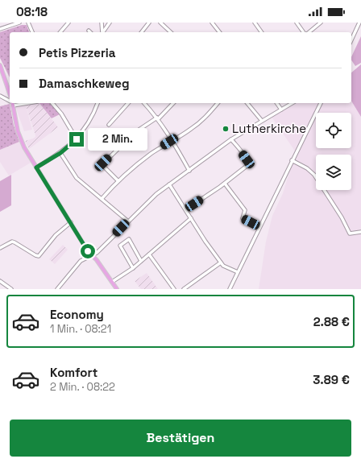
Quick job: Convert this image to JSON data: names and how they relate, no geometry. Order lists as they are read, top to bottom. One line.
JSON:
{"places":["Lutherkirche"],"page":{"status":"08:18","banner":["Petis Pizzeria","Damaschkeweg"],"bubble":"2 Min.","list":[{"name":"Economy","note":"1 Min. · 08:21","value":"2.88 €"},{"name":"Komfort","note":"2 Min. · 08:22","value":"3.89 €"}],"buttons":"Bestätigen"}}
